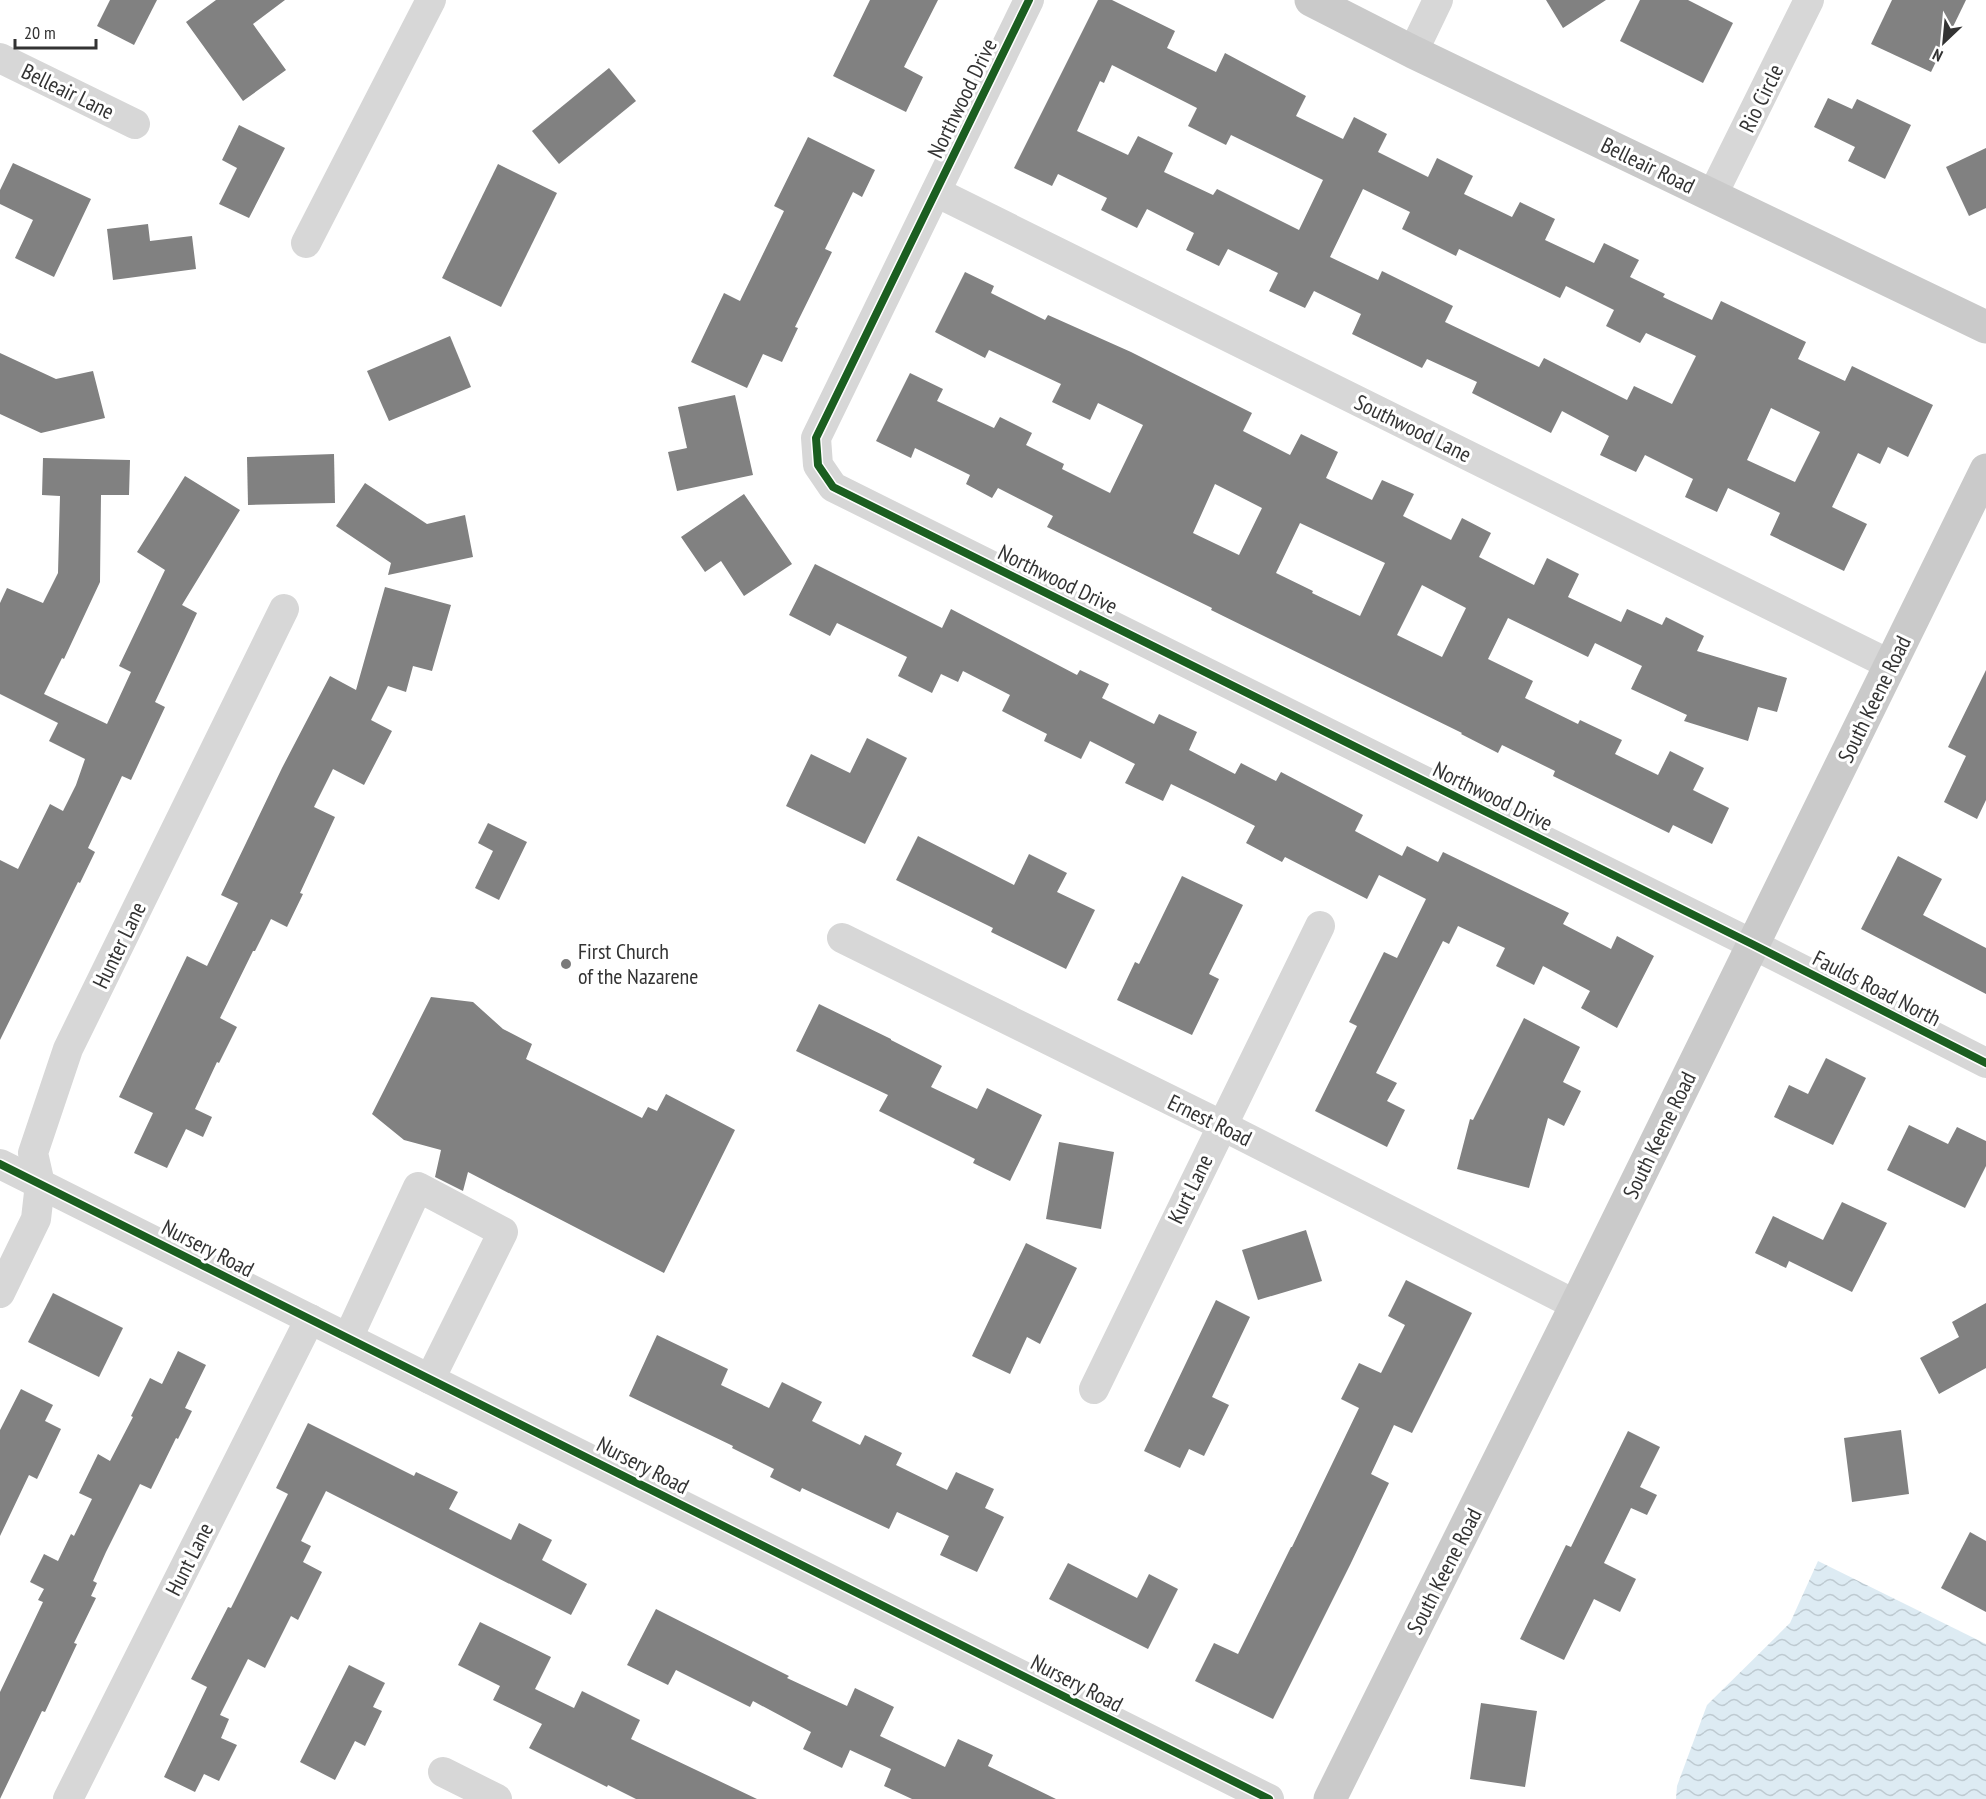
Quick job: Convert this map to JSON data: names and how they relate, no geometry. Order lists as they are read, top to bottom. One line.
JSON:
{"streets":{"main road":["Belleair Road","South Keene Road"],"street":["Belleair Lane","Northwood Drive","Rio Circle","Southwood Lane","Hunter Lane","Faulds Road North","Ernest Road","Kurt Lane","Nursery Road","Hunt Lane"]},"crossings":[["Northwood Drive","Southwood Lane"],["Northwood Drive","South Keene Road"],["Northwood Drive","Faulds Road North"],["Rio Circle","Belleair Road"],["Southwood Lane","South Keene Road"],["South Keene Road","Faulds Road North"],["South Keene Road","Ernest Road"],["Hunter Lane","Nursery Road"],["Ernest Road","Kurt Lane"],["Nursery Road","Hunt Lane"]],"places":["First Church of the Nazarene"],"scale_bar":"20 m","north":"bottom left"}
